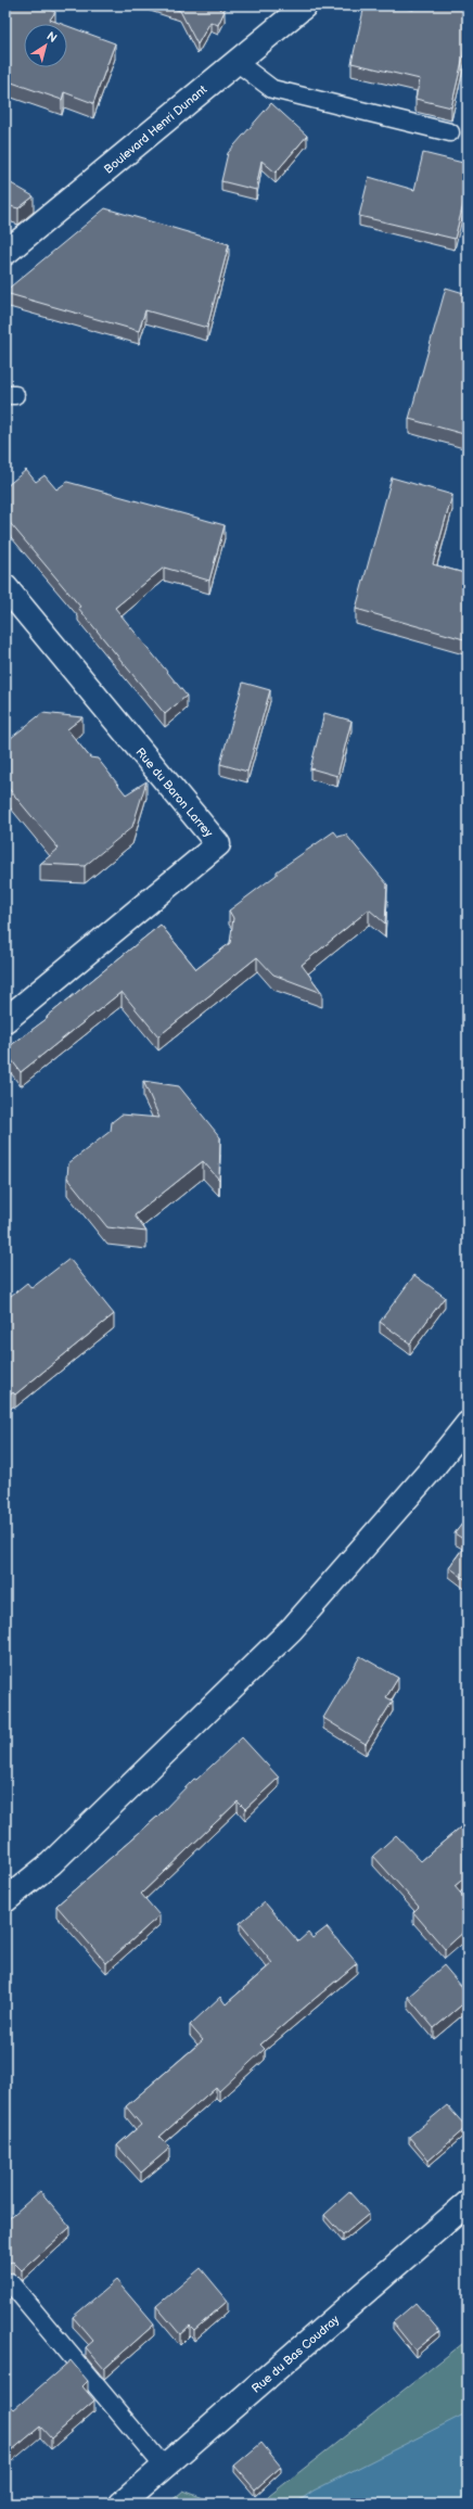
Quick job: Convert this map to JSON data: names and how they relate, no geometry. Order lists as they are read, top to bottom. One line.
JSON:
{"streets":{"street":["Boulevard Henri Dunant","Rue du Baron Larrey","Rue du Bas Coudray"]},"north":"top right"}
